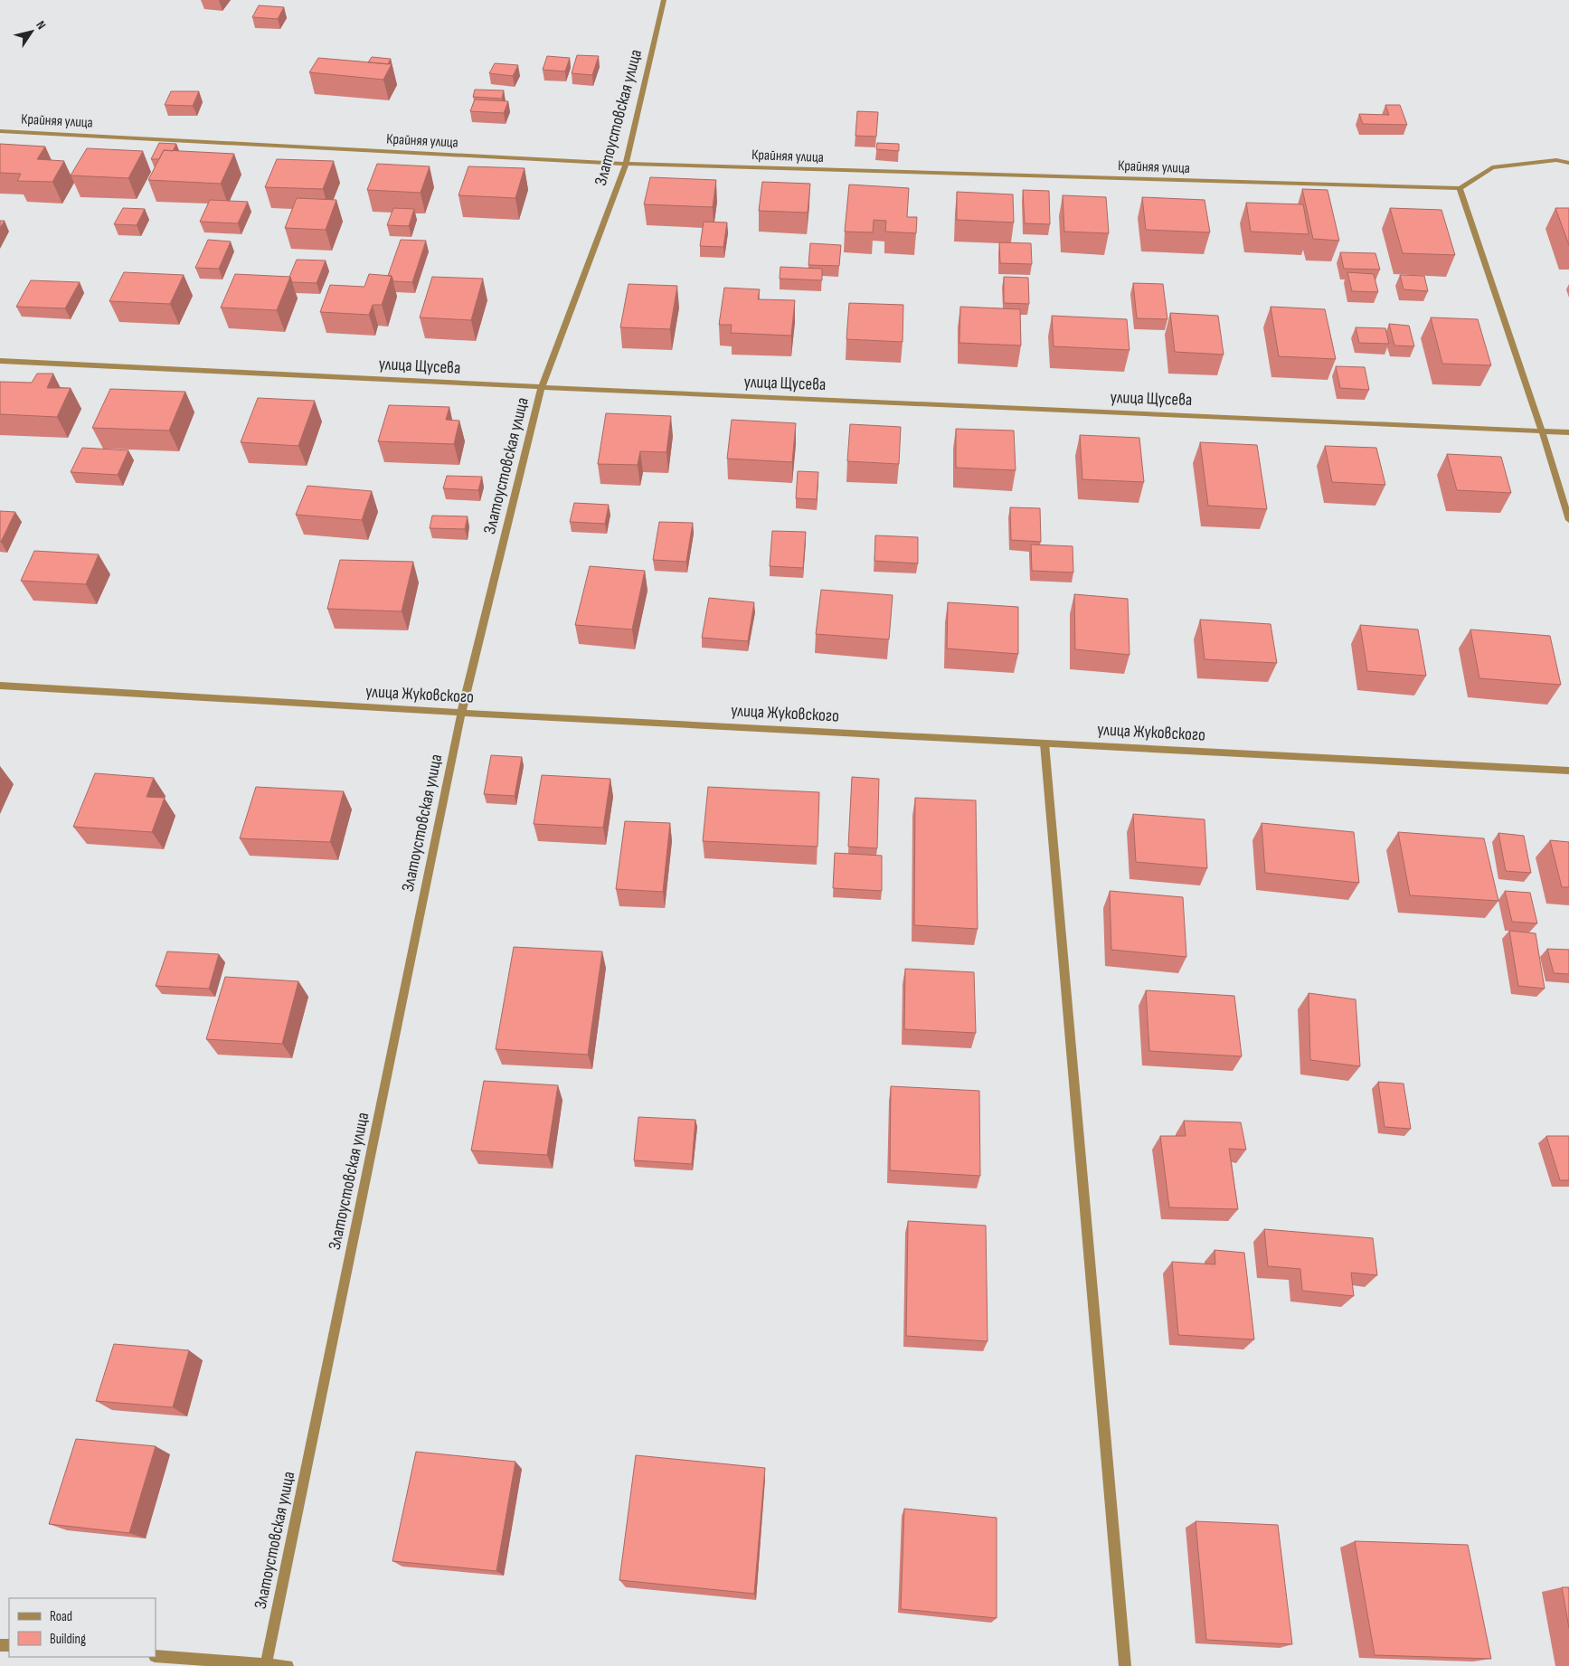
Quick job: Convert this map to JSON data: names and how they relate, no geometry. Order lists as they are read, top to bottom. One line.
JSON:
{"streets":{"street":["Златоустовская улица","Крайняя улица","улица Щусева","улица Жуковского"]},"crossings":[["Златоустовская улица","Крайняя улица"],["Златоустовская улица","улица Щусева"],["Златоустовская улица","улица Жуковского"]],"legend":["Road","Building"],"north":"top right"}
